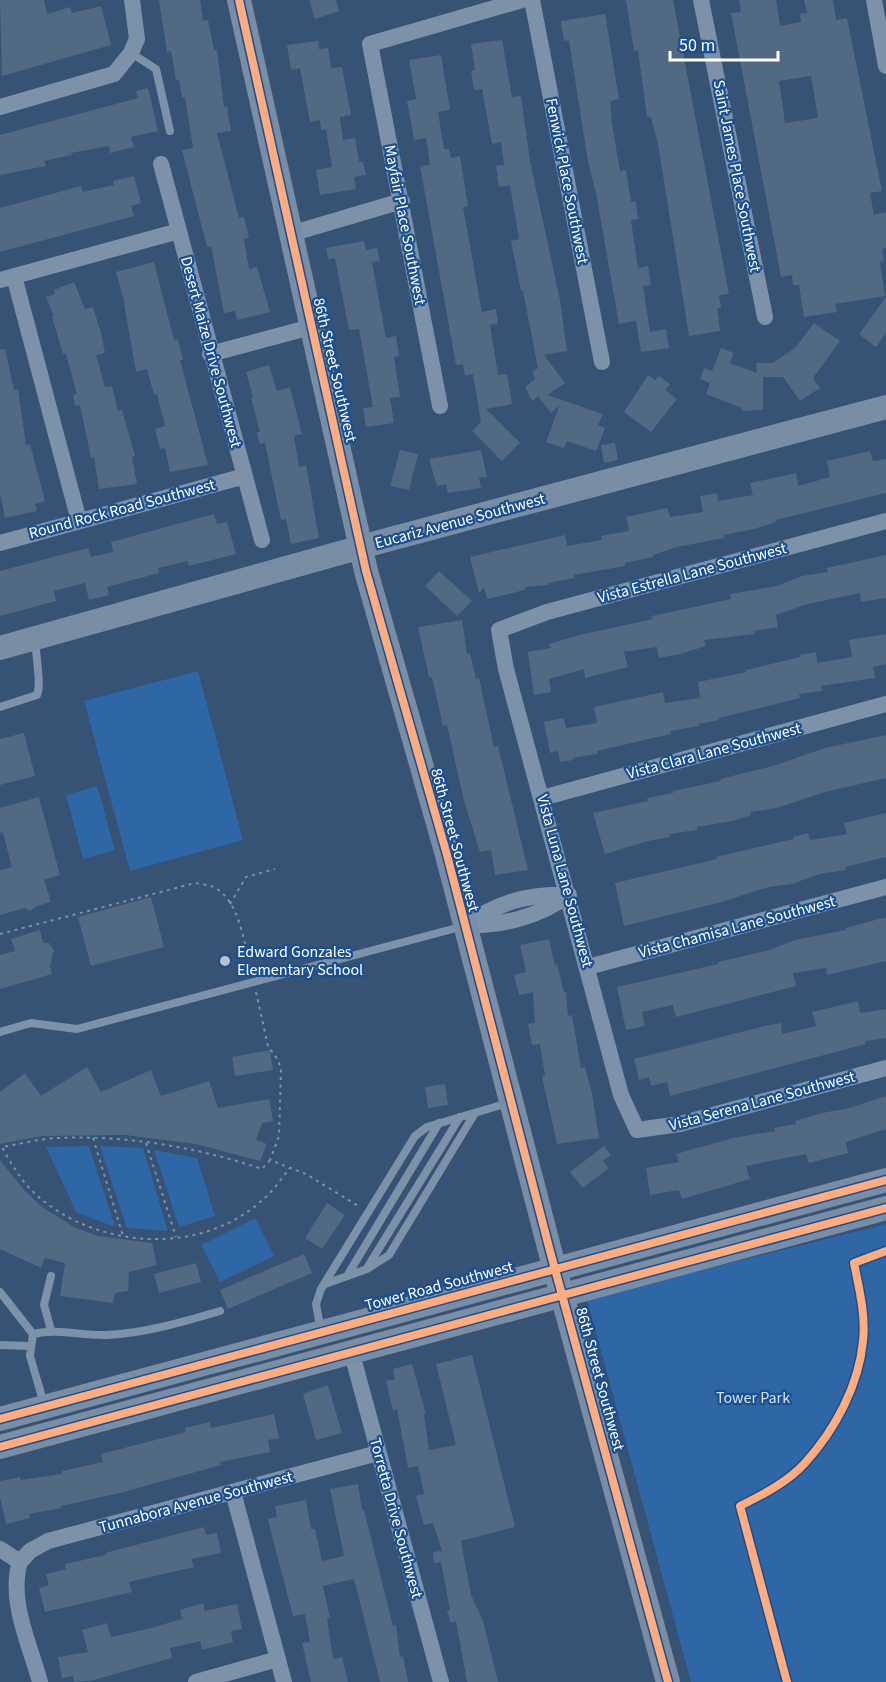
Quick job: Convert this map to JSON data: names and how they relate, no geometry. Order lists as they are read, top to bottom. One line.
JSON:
{"streets":{"street":["Saint James Place Southwest","Fenwick Place Southwest","Mayfair Place Southwest","Desert Maize Drive Southwest","86th Street Southwest","Round Rock Road Southwest","Eucariz Avenue Southwest","Vista Estrella Lane Southwest","Vista Clara Lane Southwest","Vista Luna Lane Southwest","Vista Chamisa Lane Southwest","Vista Serena Lane Southwest","Tower Road Southwest","Tunnabora Avenue Southwest","Torretta Drive Southwest"]},"crossings":[["Desert Maize Drive Southwest","Round Rock Road Southwest"],["86th Street Southwest","Eucariz Avenue Southwest"],["86th Street Southwest","Tower Road Southwest"],["Vista Estrella Lane Southwest","Vista Luna Lane Southwest"],["Vista Clara Lane Southwest","Vista Luna Lane Southwest"],["Vista Luna Lane Southwest","Vista Chamisa Lane Southwest"],["Vista Luna Lane Southwest","Vista Serena Lane Southwest"],["Tunnabora Avenue Southwest","Torretta Drive Southwest"]],"parks":["Tower Park"],"places":["Edward Gonzales Elementary School"],"scale_bar":"50 m"}
